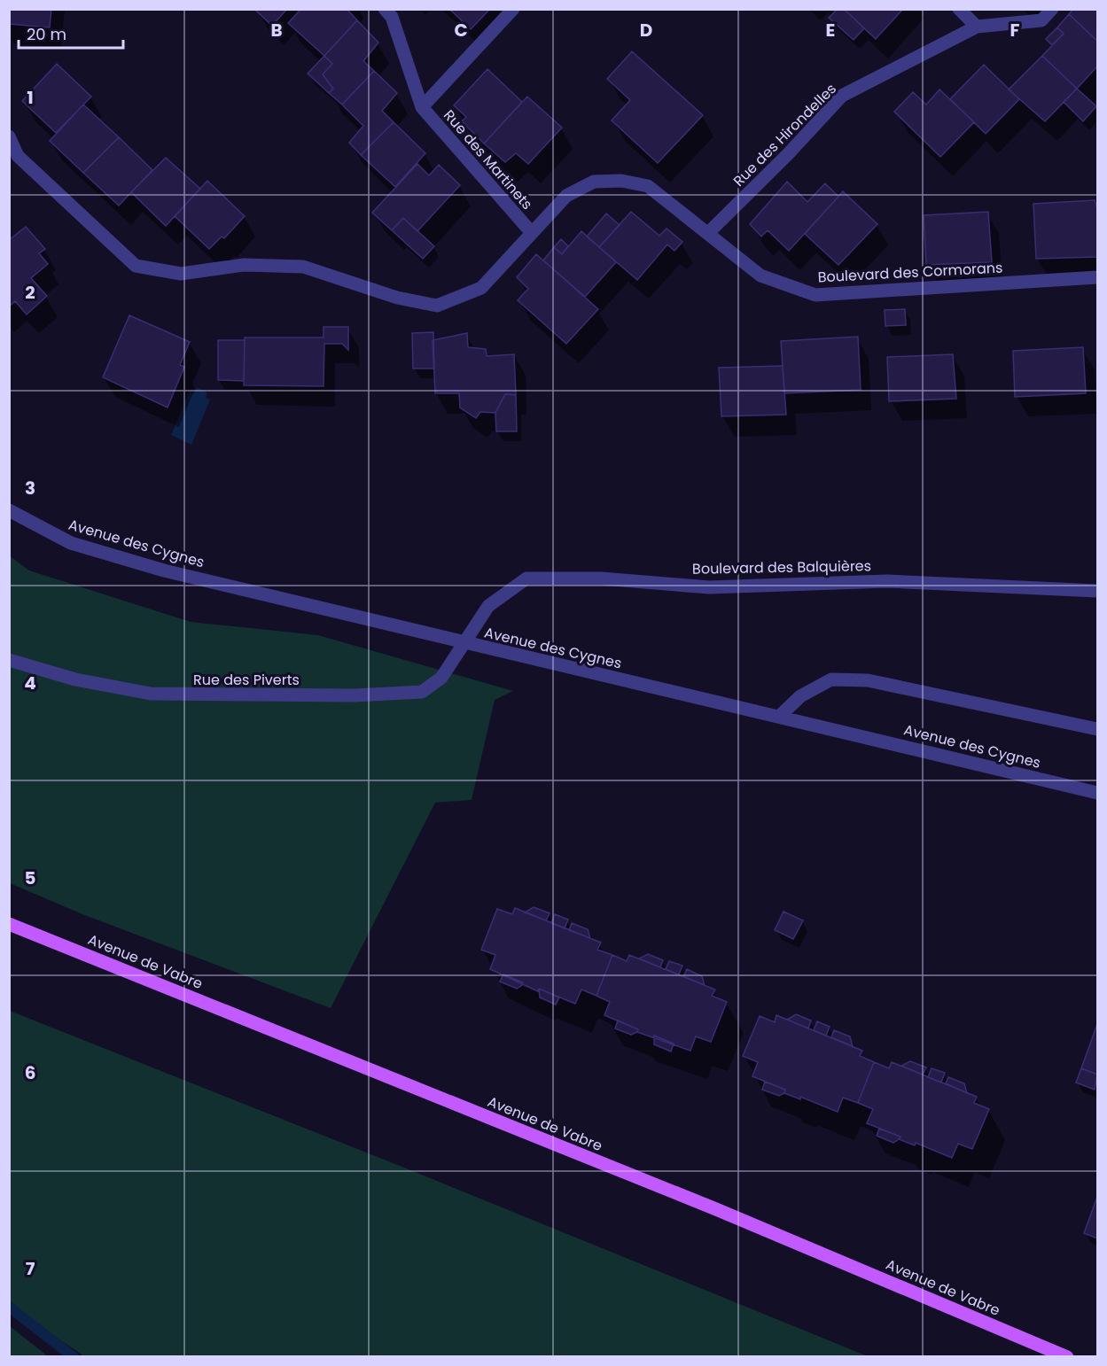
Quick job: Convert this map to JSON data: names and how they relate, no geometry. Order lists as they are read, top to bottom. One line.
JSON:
{"streets":{"main road":["Avenue de Vabre"],"street":["Rue des Hirondelles","Rue des Martinets","Boulevard des Cormorans","Avenue des Cygnes","Boulevard des Balquières","Rue des Piverts"]},"crossings":[["Rue des Hirondelles","Boulevard des Cormorans"],["Rue des Martinets","Boulevard des Cormorans"],["Avenue des Cygnes","Boulevard des Balquières"],["Avenue des Cygnes","Rue des Piverts"],["Boulevard des Balquières","Rue des Piverts"]],"scale_bar":"20 m","grid":{"columns":["B","C","D","E","F"],"rows":["1","2","3","4","5","6","7"]}}
